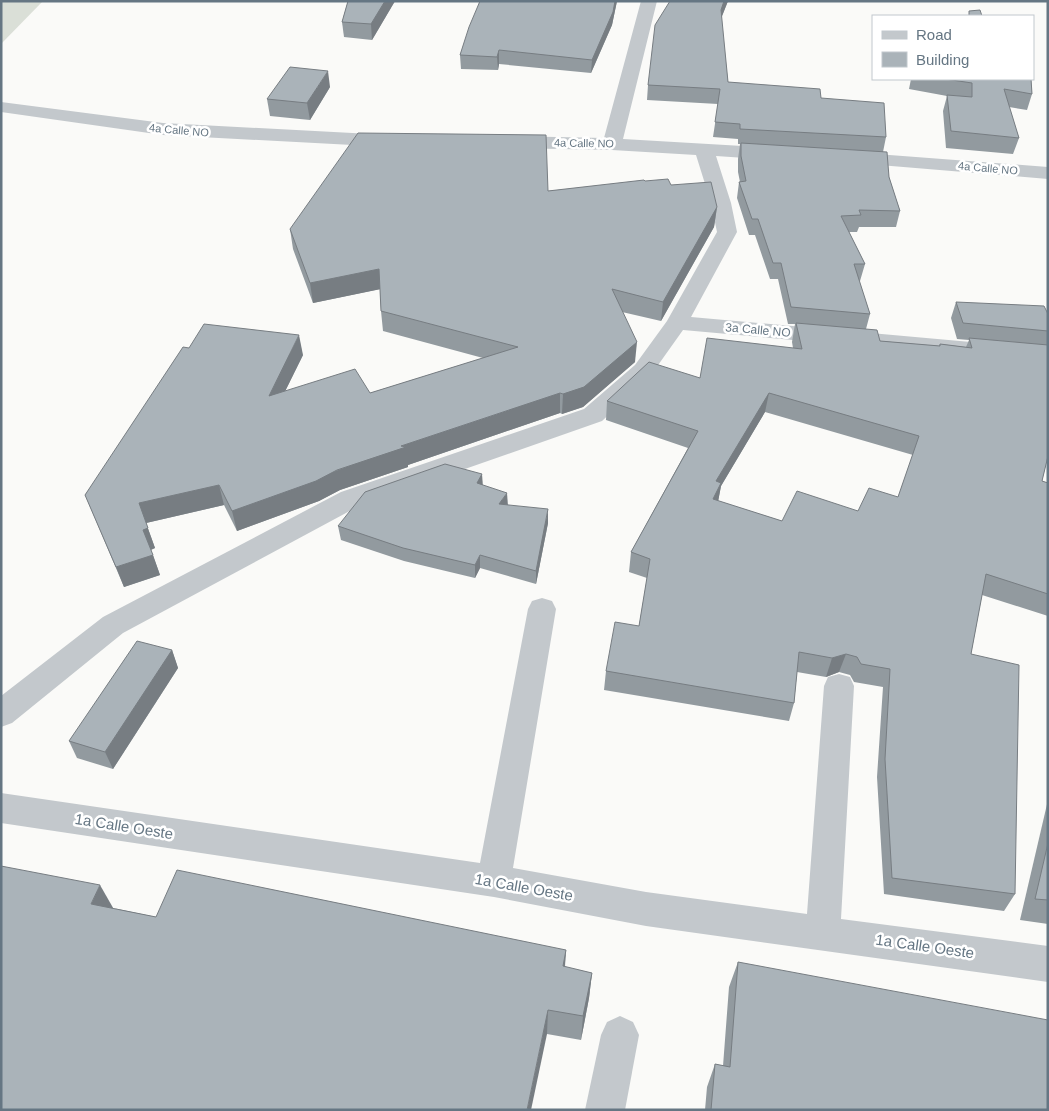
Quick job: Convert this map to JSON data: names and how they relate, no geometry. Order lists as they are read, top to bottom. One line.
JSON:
{"streets":{"street":["4a Calle NO","3a Calle NO","1a Calle Oeste"]},"legend":["Road","Building"]}
